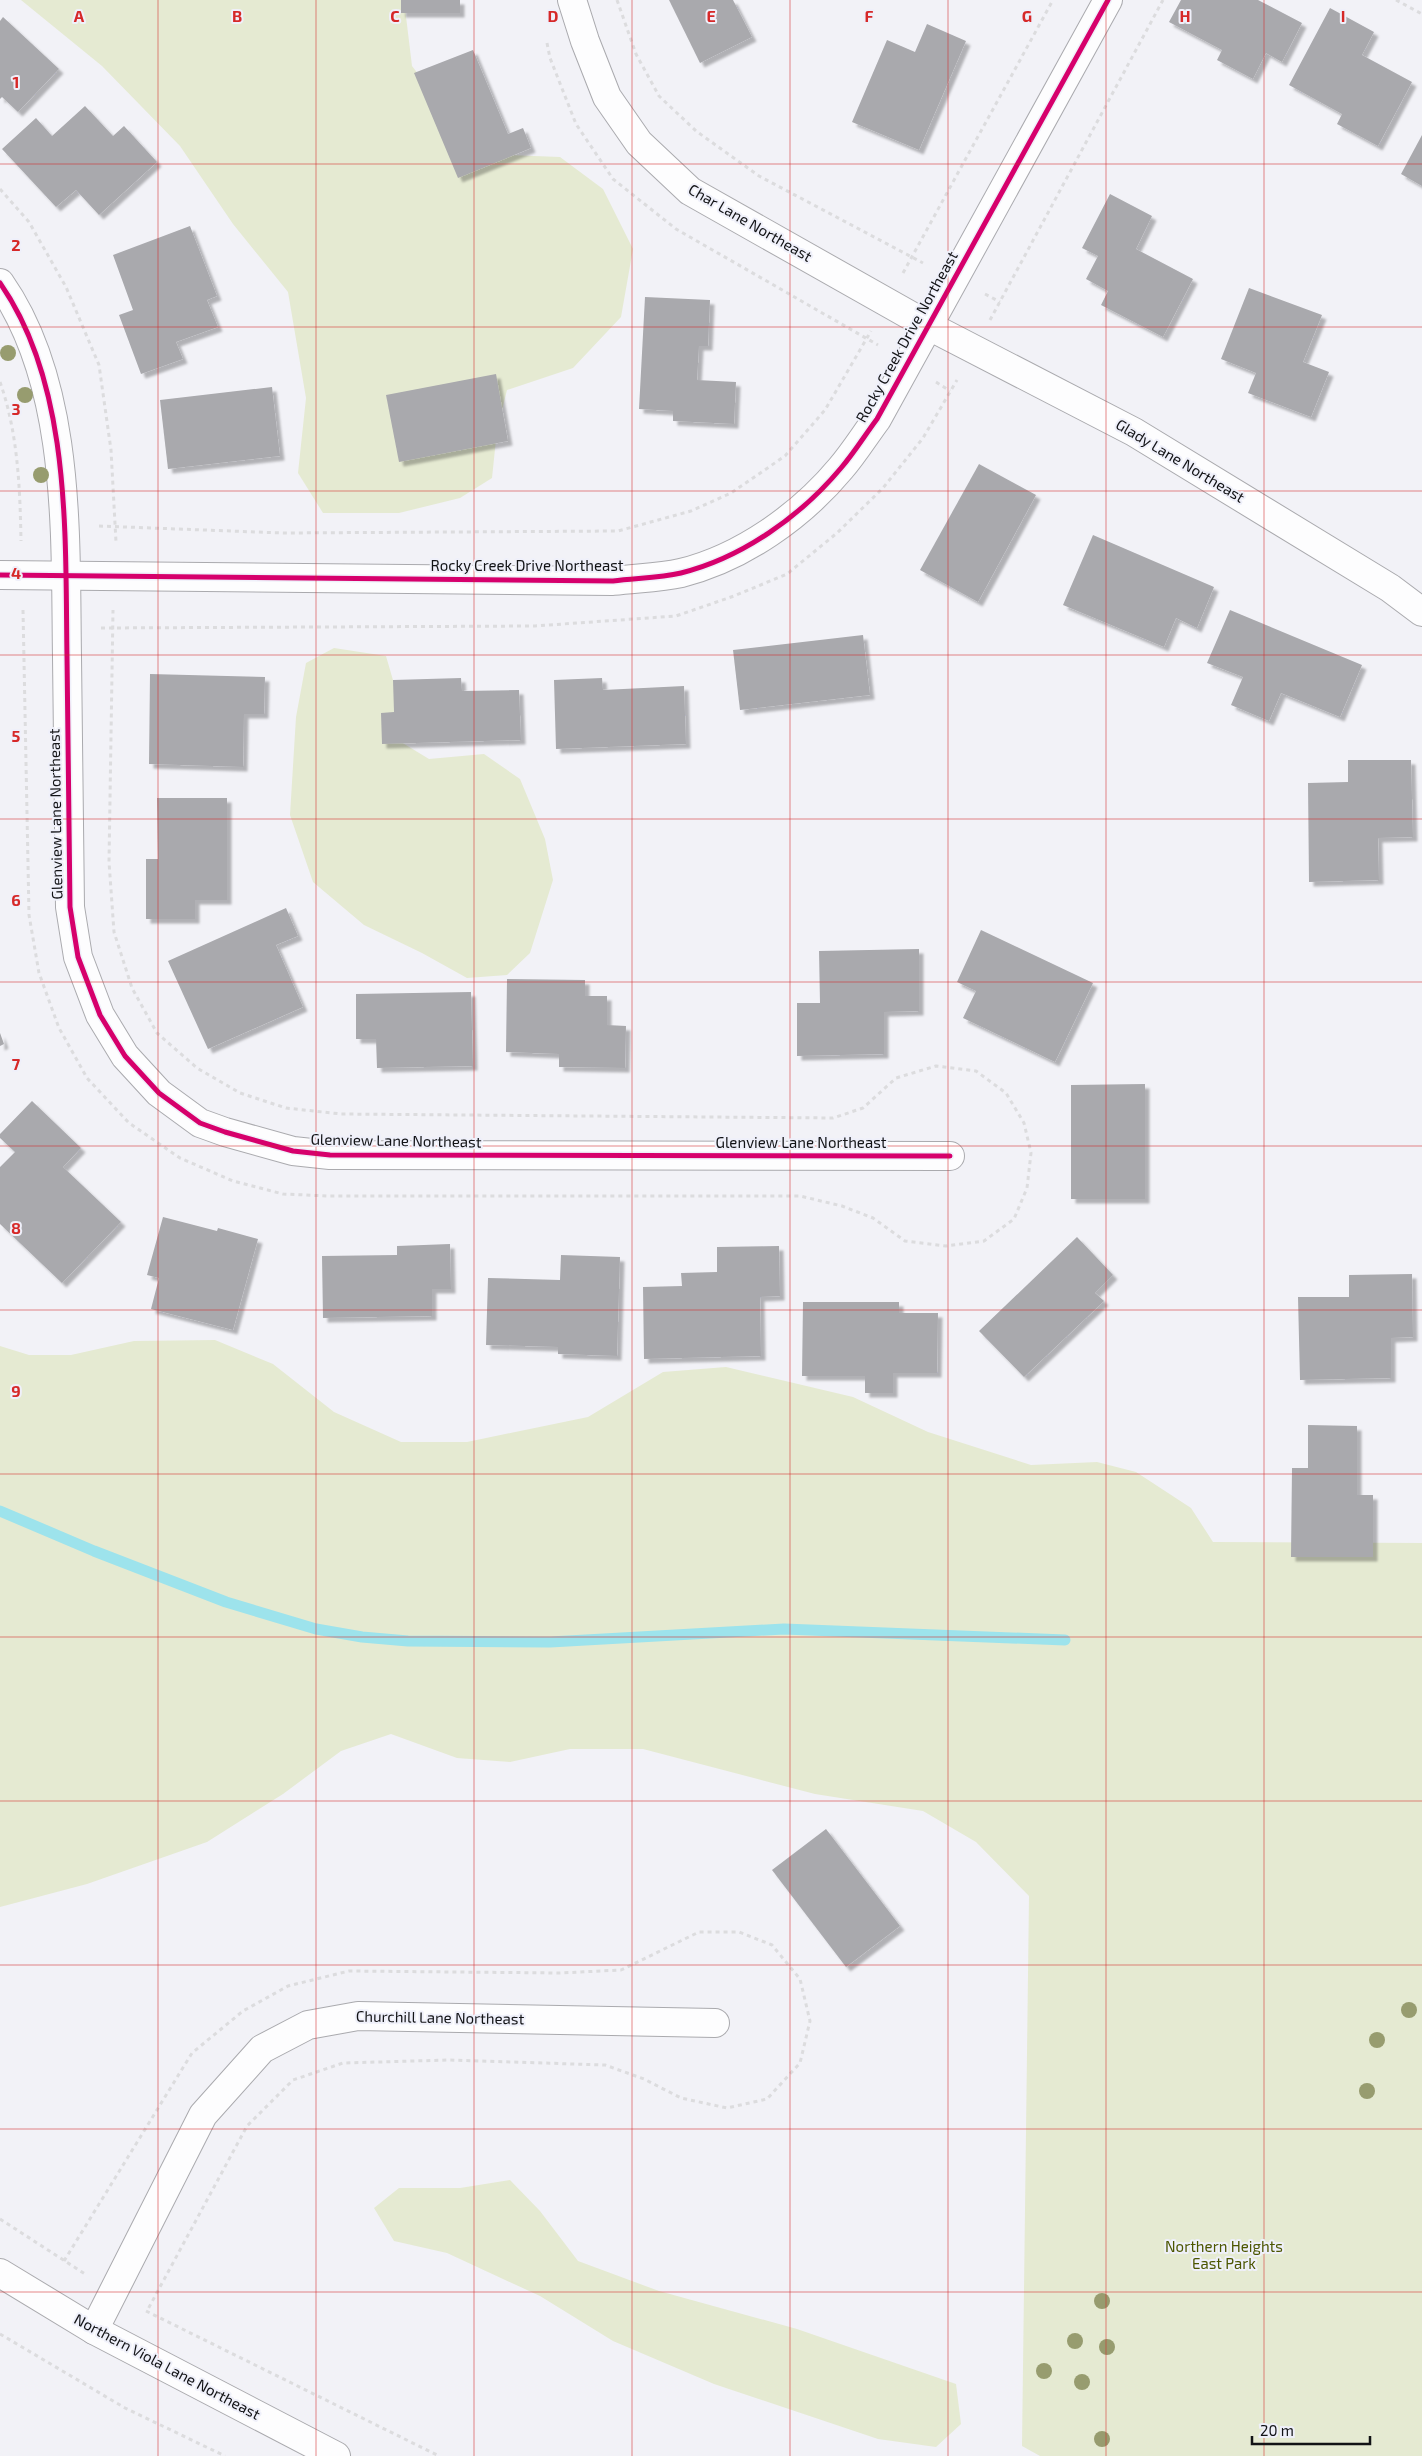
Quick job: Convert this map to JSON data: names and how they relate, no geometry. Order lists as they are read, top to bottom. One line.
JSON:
{"streets":{"street":["Char Lane Northeast","Rocky Creek Drive Northeast","Glady Lane Northeast","Glenview Lane Northeast","Churchill Lane Northeast","Northern Viola Lane Northeast"]},"crossings":[["Char Lane Northeast","Rocky Creek Drive Northeast"],["Char Lane Northeast","Glady Lane Northeast"],["Rocky Creek Drive Northeast","Glady Lane Northeast"],["Rocky Creek Drive Northeast","Glenview Lane Northeast"],["Churchill Lane Northeast","Northern Viola Lane Northeast"]],"parks":["Northern Heights East Park"],"scale_bar":"20 m","grid":{"columns":["A","B","C","D","E","F","G","H","I"],"rows":["1","2","3","4","5","6","7","8","9"]}}
